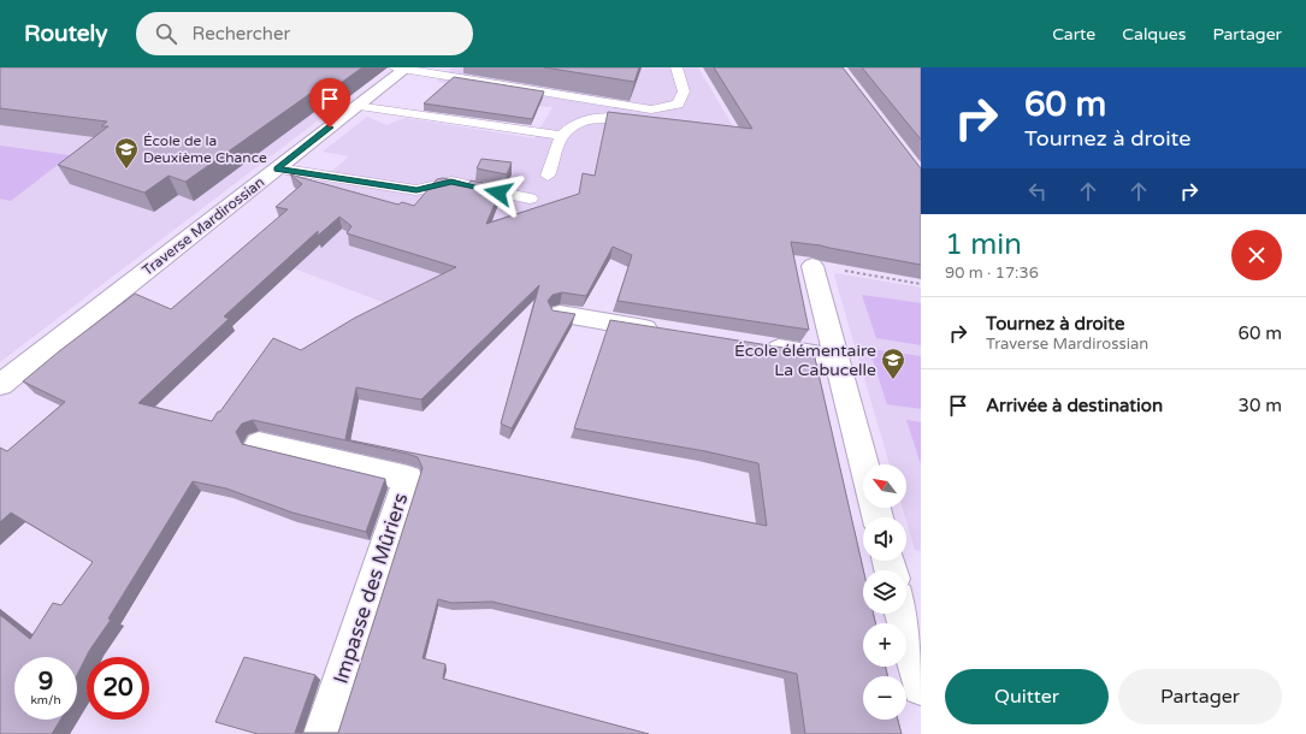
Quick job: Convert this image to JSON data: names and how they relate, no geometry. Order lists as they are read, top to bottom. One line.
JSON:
{"streets":{"street":["Traverse Mardirossian","Impasse des Mûriers"]},"places":{"school or university":["École de la Deuxième Chance","École élémentaire La Cabucelle"]},"north":"top left","page":{"header":"Routely","search":"Rechercher","nav":["Carte","Calques","Partager"],"turn":["60 m","Tournez à droite"],"heading":["1 min","90 m · 17:36"],"list":[{"name":"Tournez à droite","note":"Traverse Mardirossian","value":"60 m"},{"name":"Arrivée à destination","value":"30 m"}],"map_buttons":["+","−"],"speed":"9 km/h","limit":"20","buttons":["Quitter","Partager"]}}
